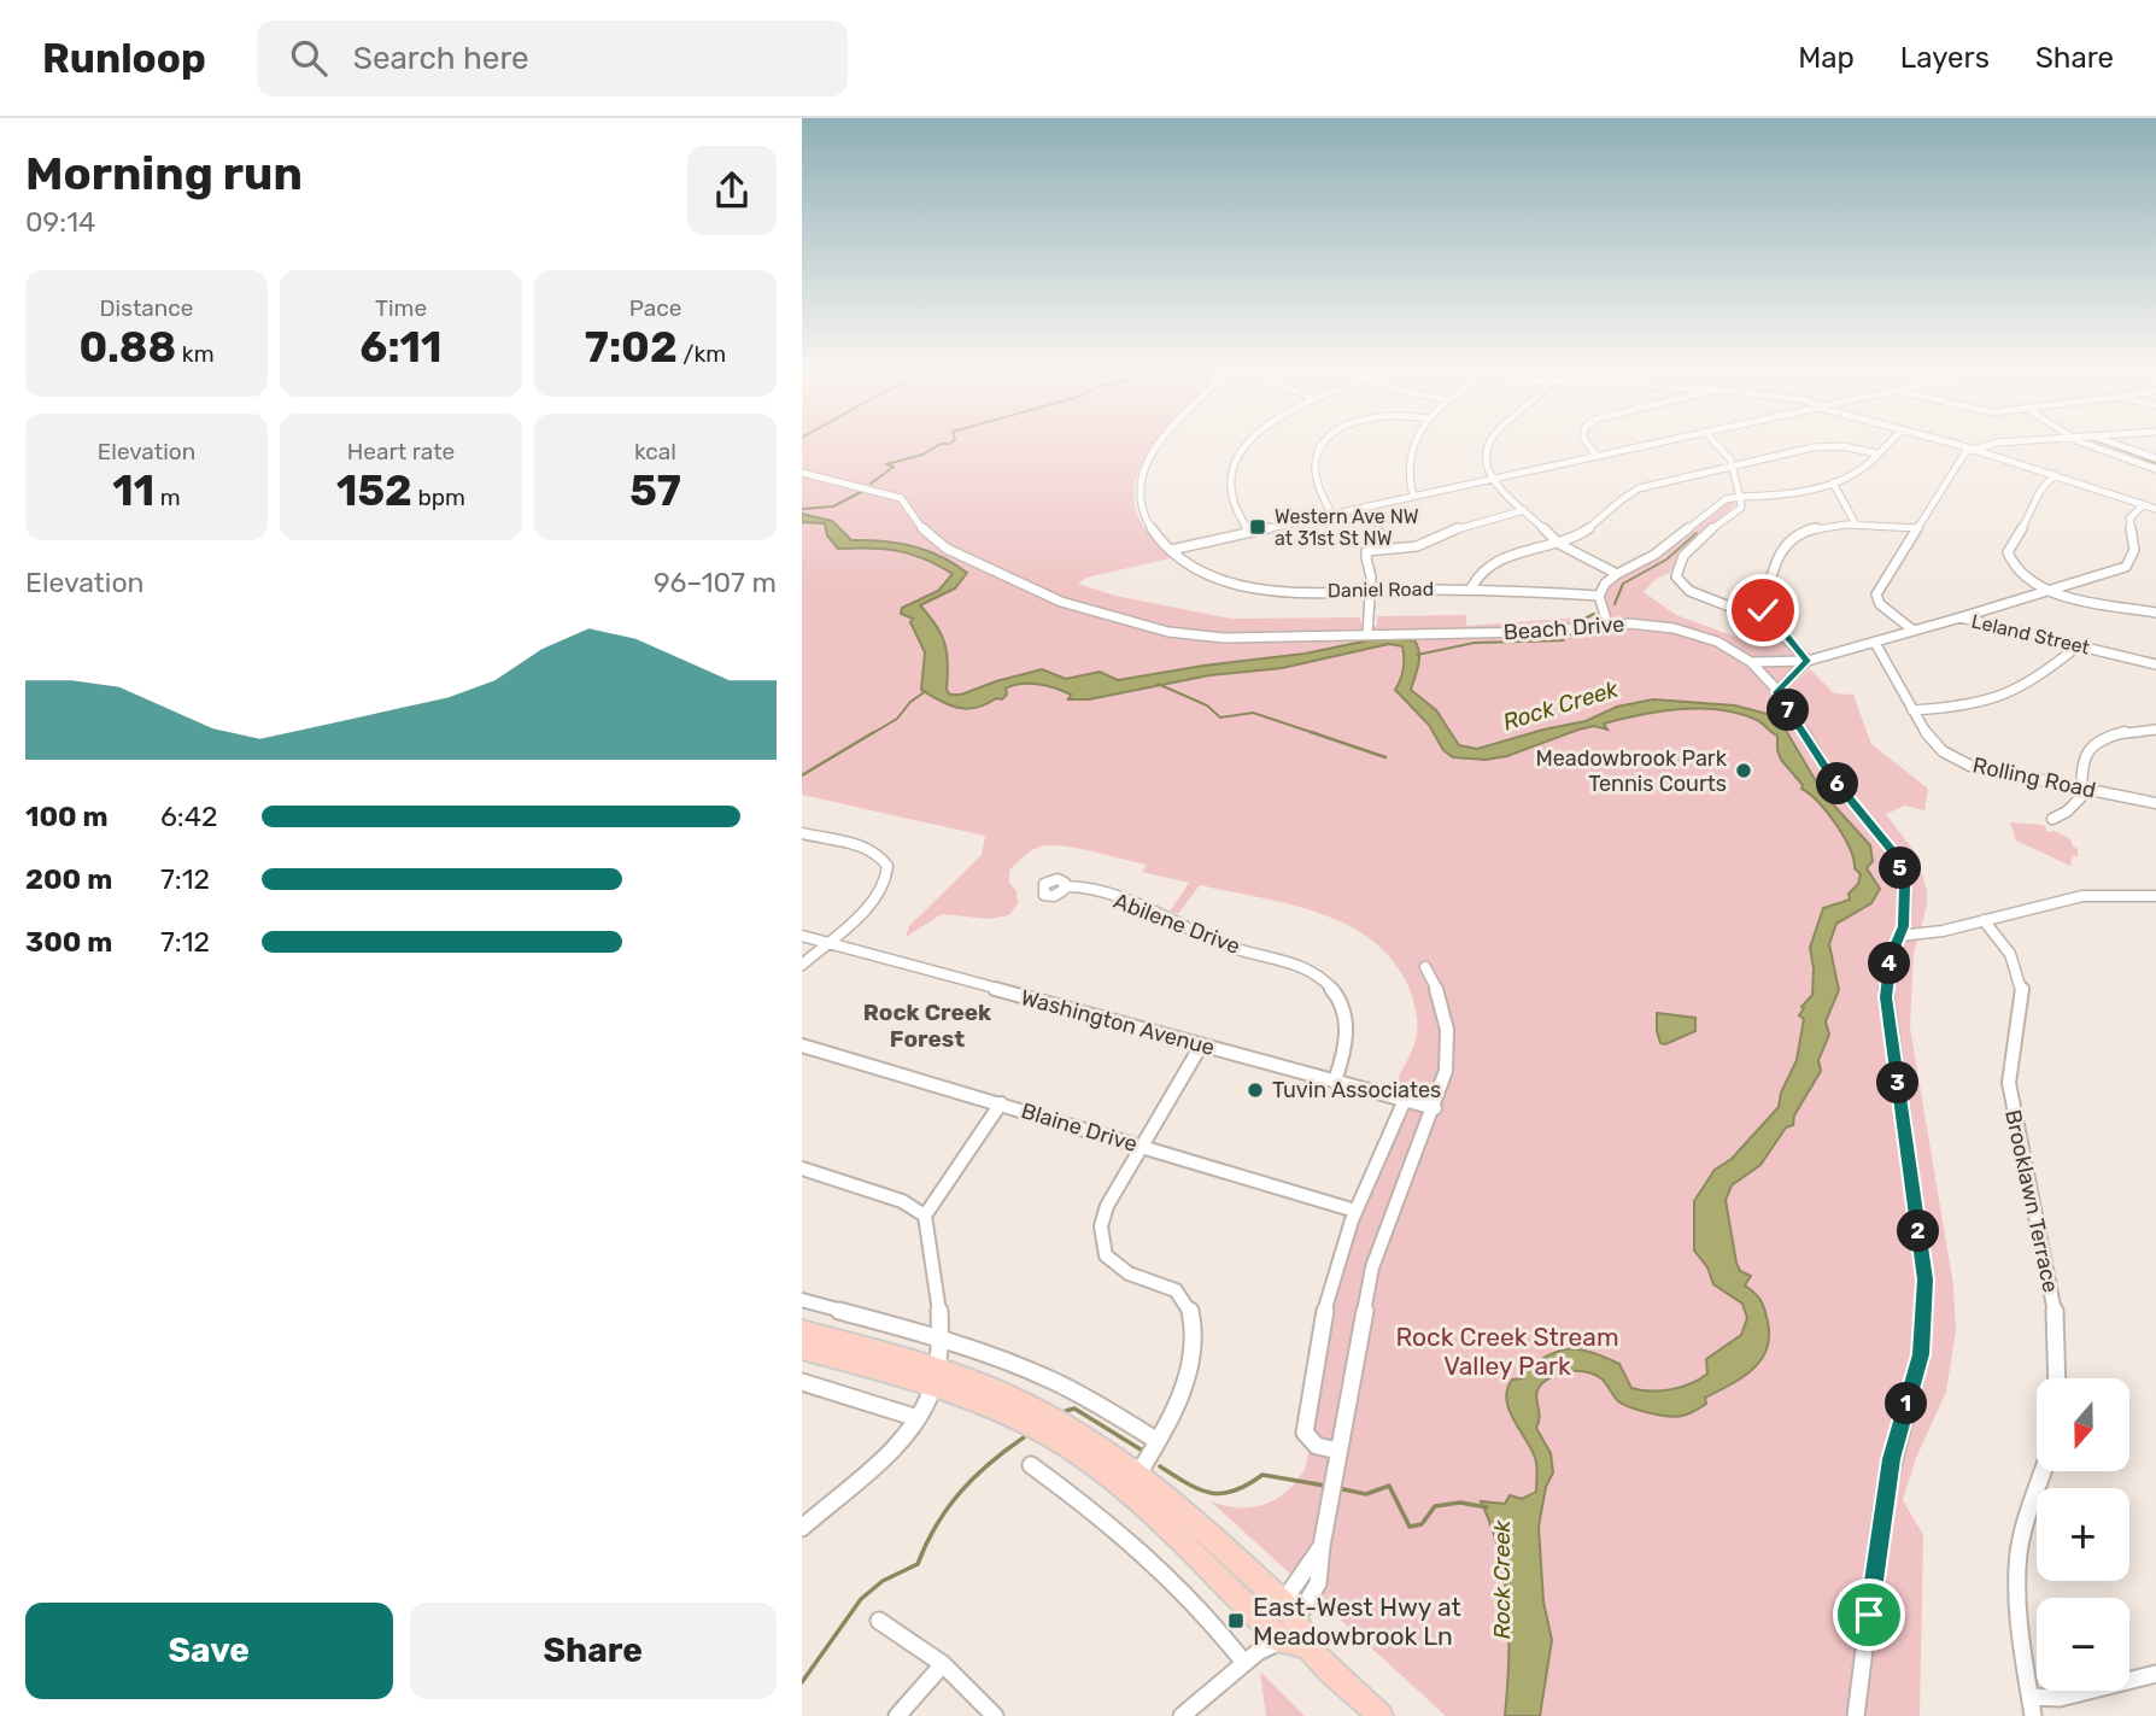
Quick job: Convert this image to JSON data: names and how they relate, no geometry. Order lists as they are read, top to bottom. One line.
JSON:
{"streets":{"street":["Daniel Road","Beach Drive","Leland Street","Rolling Road","Abilene Drive","Washington Avenue","Blaine Drive","Brooklawn Terrace"]},"crossings":[["Beach Drive","Leland Street"],["Leland Street","Rolling Road"],["Abilene Drive","Washington Avenue"]],"districts":["Rock Creek Forest"],"water":["Rock Creek"],"parks":["Rock Creek Stream Valley Park"],"places":{"transit":["Western Ave NW at 31st St NW","East-West Hwy at Meadowbrook Ln"],"other":["Meadowbrook Park Tennis Courts","Tuvin Associates"]},"north":"bottom","page":{"header":"Runloop","search":"Search here","nav":["Map","Layers","Share"],"heading":["Morning run","09:14"],"stats":[["Distance","0.88 km"],["Time","6:11"],["Pace","7:02 /km"],["Elevation","11 m"],["Heart rate","152 bpm"],["kcal","57"]],"chart":["Elevation","96–107 m"],"pins":["7","6","5","4","3","2","1"],"list":[{"name":"100 m","note":"6:42"},{"name":"200 m","note":"7:12"},{"name":"300 m","note":"7:12"}],"map_buttons":["+","−"],"buttons":["Save","Share"]}}
